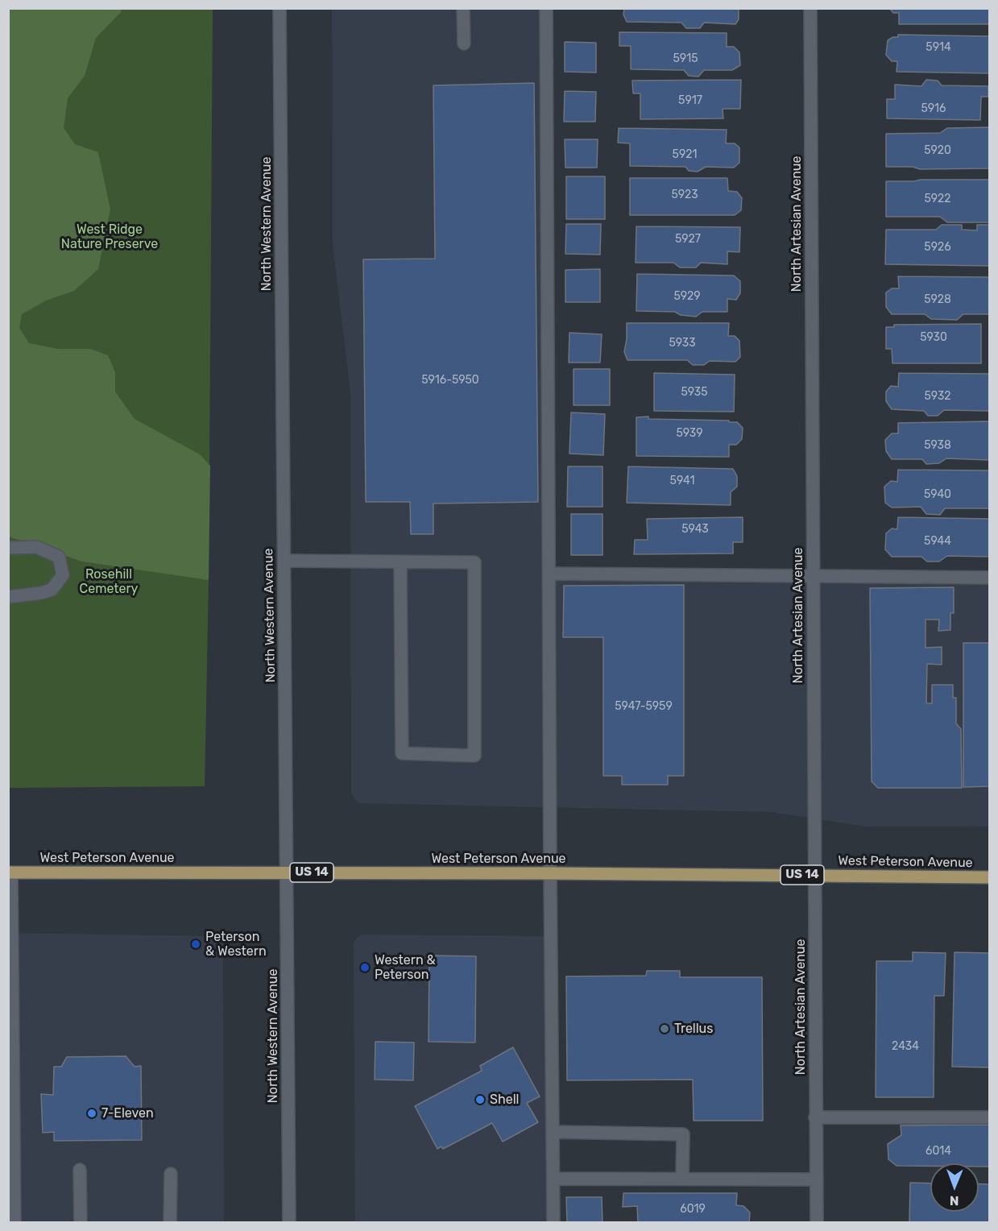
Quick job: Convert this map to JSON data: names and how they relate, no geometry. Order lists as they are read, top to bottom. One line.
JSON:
{"streets":{"main road":["West Peterson Avenue","US 14"],"street":["North Western Avenue","North Artesian Avenue"]},"crossings":[["North Western Avenue","West Peterson Avenue"],["North Artesian Avenue","West Peterson Avenue"]],"parks":["West Ridge Nature Preserve","Rosehill Cemetery"],"places":["Peterson & Western","Western & Peterson","Trellus","Shell","7-Eleven"],"house_numbers":["5914","5915","5917","5916","5920","5921","5923","5922","5927","5926","5929","5928","5930","5933","5916-5950","5935","5932","5939","5938","5941","5940","5943","5944","5947-5959","2434","6014","6019"],"north":"bottom"}
